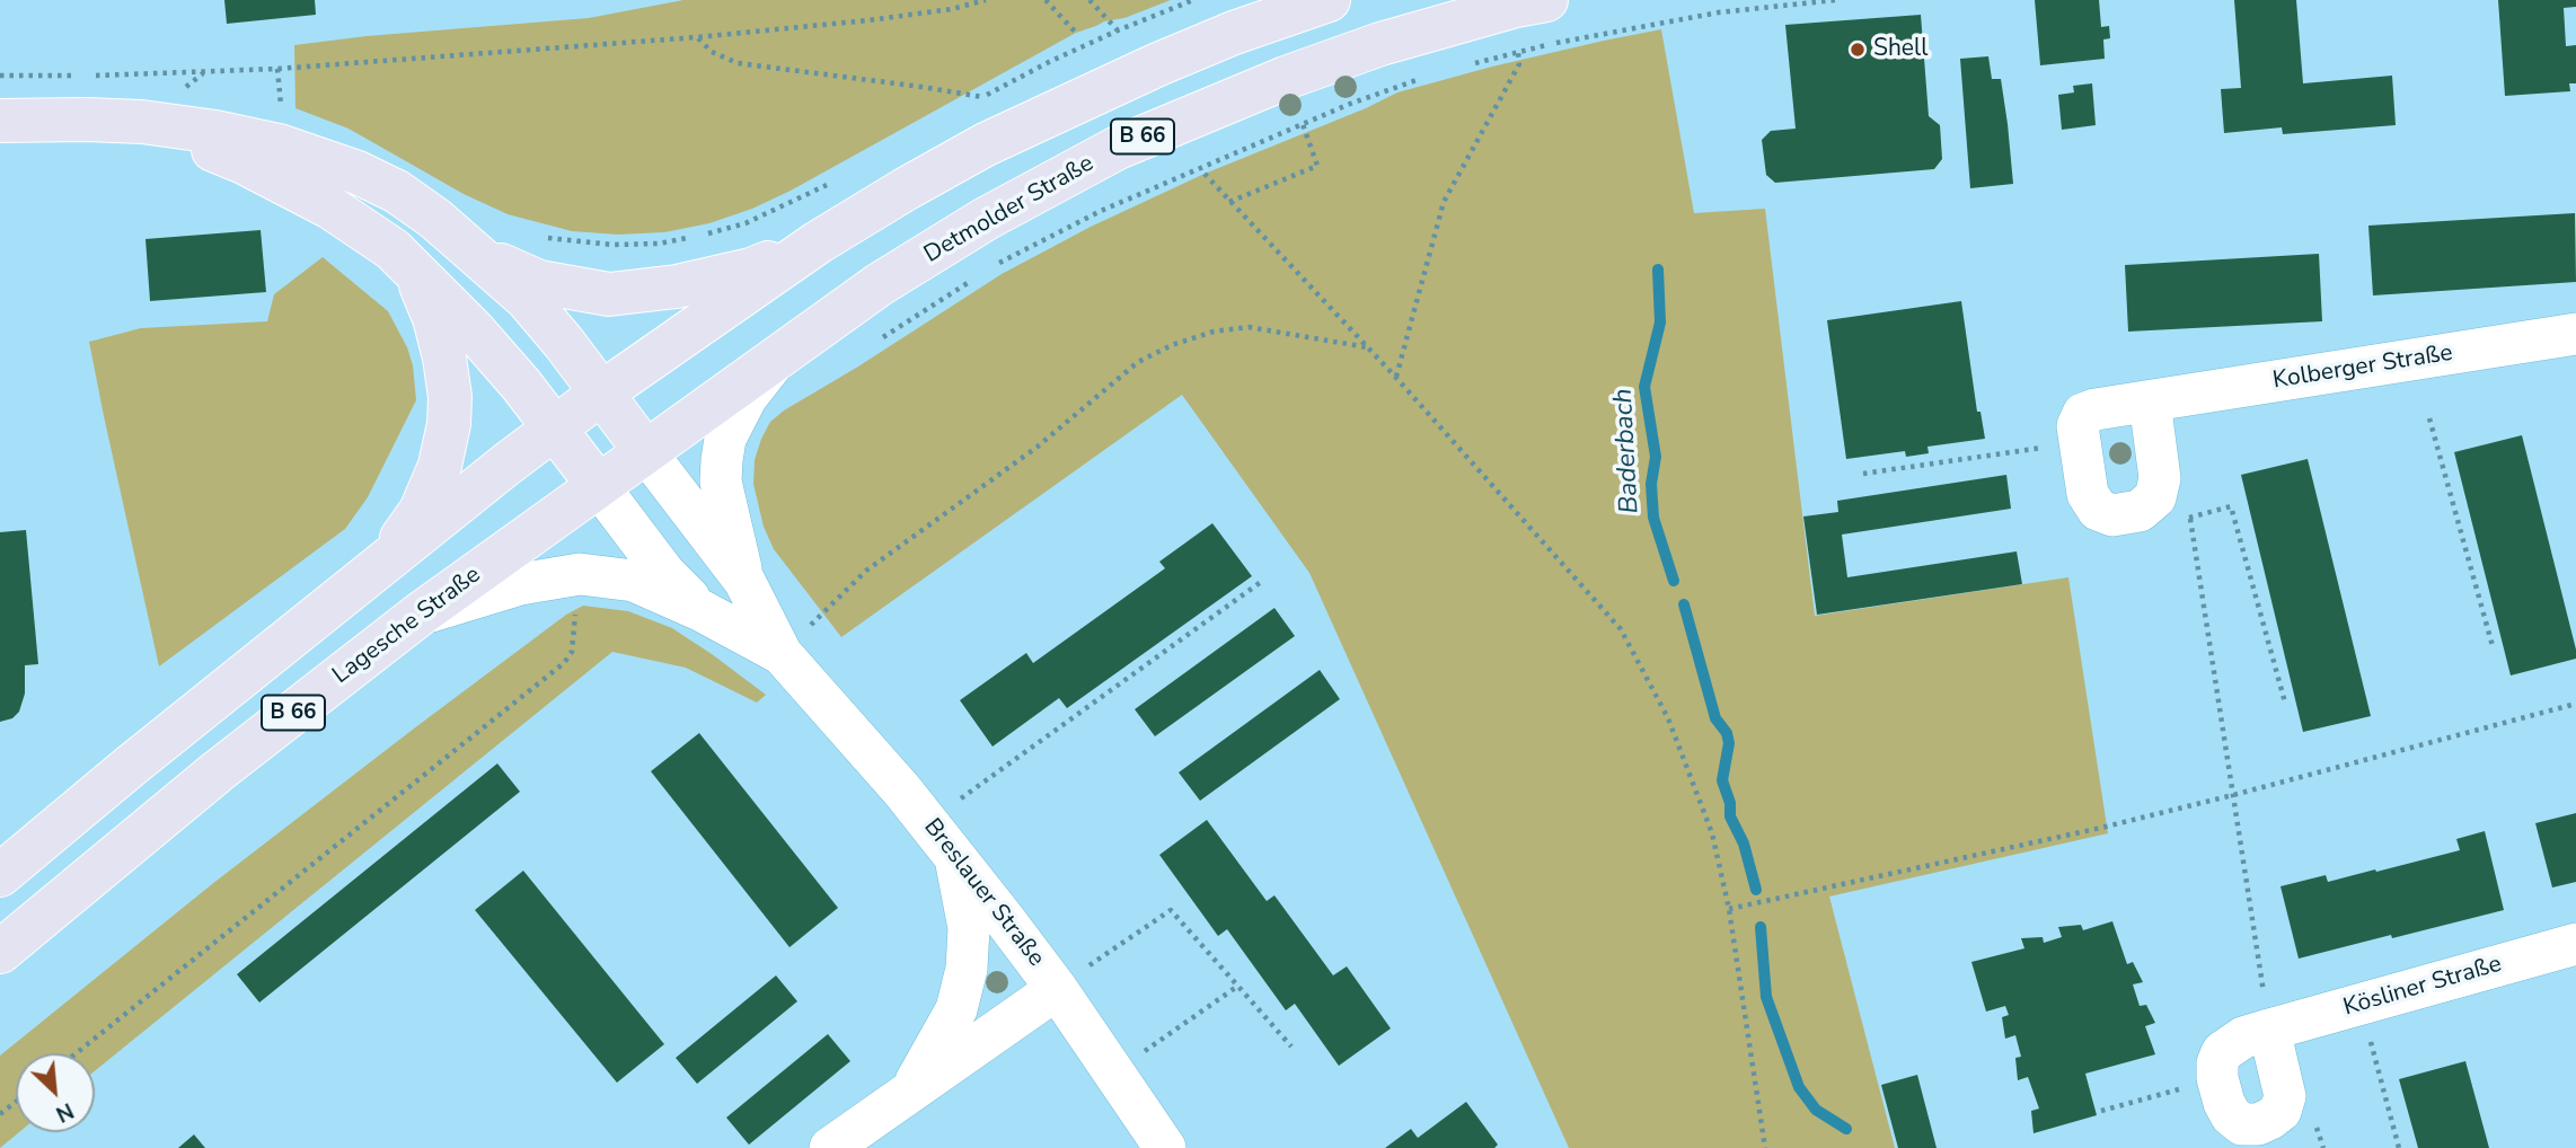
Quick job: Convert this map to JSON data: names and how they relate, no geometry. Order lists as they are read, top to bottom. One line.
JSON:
{"streets":{"main road":["B 66","Detmolder Straße","Lagesche Straße"],"street":["Kolberger Straße","Breslauer Straße","Kösliner Straße"]},"crossings":[["Detmolder Straße","Lagesche Straße"],["Detmolder Straße","Breslauer Straße"],["Lagesche Straße","Breslauer Straße"]],"water":["Baderbach"],"places":["Shell"],"north":"bottom right"}
